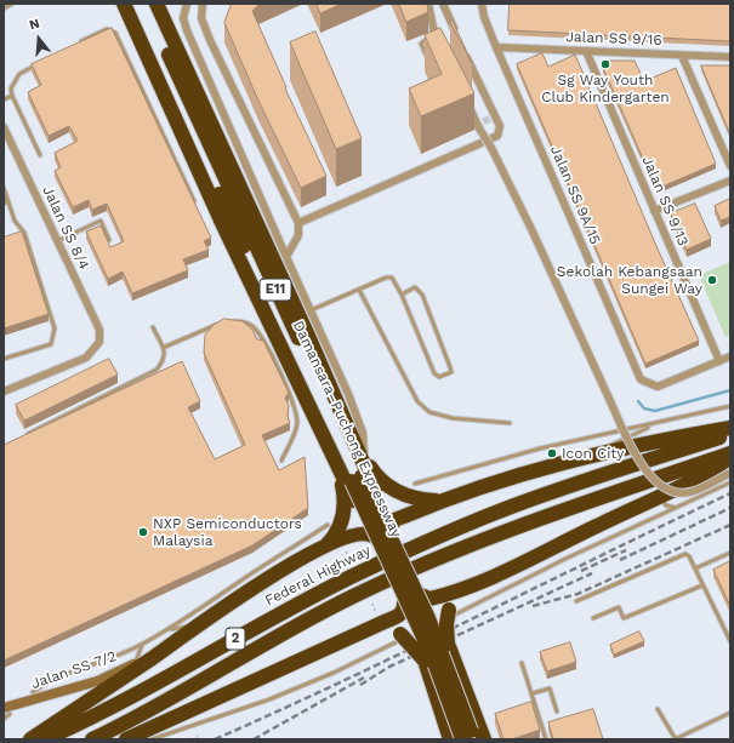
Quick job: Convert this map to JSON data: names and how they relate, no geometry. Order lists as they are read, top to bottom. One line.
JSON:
{"streets":{"highway":["E11","Damansara–Puchong Expressway","Federal Highway","2"],"street":["Jalan SS 9/16","Jalan SS 9A/15","Jalan SS 9/13","Jalan SS 8/4","Jalan SS 7/2"]},"crossings":[["Jalan SS 9/16","Jalan SS 9A/15"],["Jalan SS 9/16","Jalan SS 9/13"],["Jalan SS 9A/15","Jalan SS 9/13"]],"places":["Sg Way Youth Club Kindergarten","Sekolah Kebangsaan Sungei Way","Icon City","NXP Semiconductors Malaysia"],"north":"top"}
